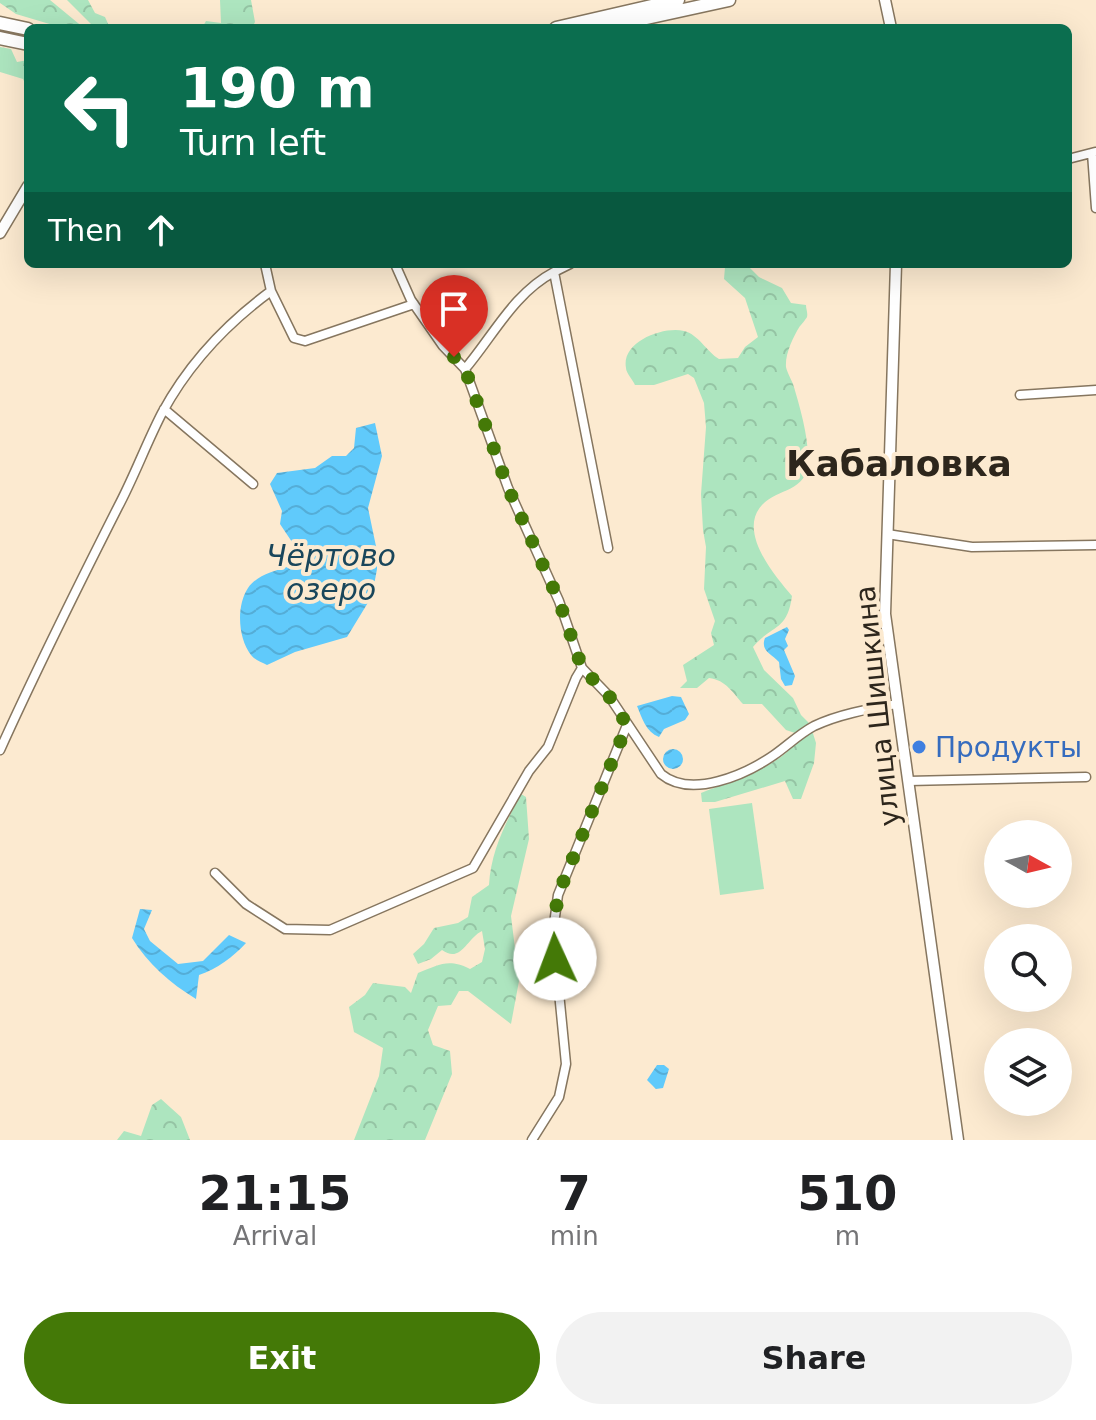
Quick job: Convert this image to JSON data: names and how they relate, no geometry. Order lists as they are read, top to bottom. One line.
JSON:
{"streets":{"street":["улица Шишкина"]},"districts":["Кабаловка"],"water":["Чёртово озеро"],"places":["Продукты"],"north":"right","page":{"turn":["190 m","Turn left"],"then":"Then","eta":["21:15","Arrival","7","min","510","m"],"buttons":["Exit","Share"]}}
